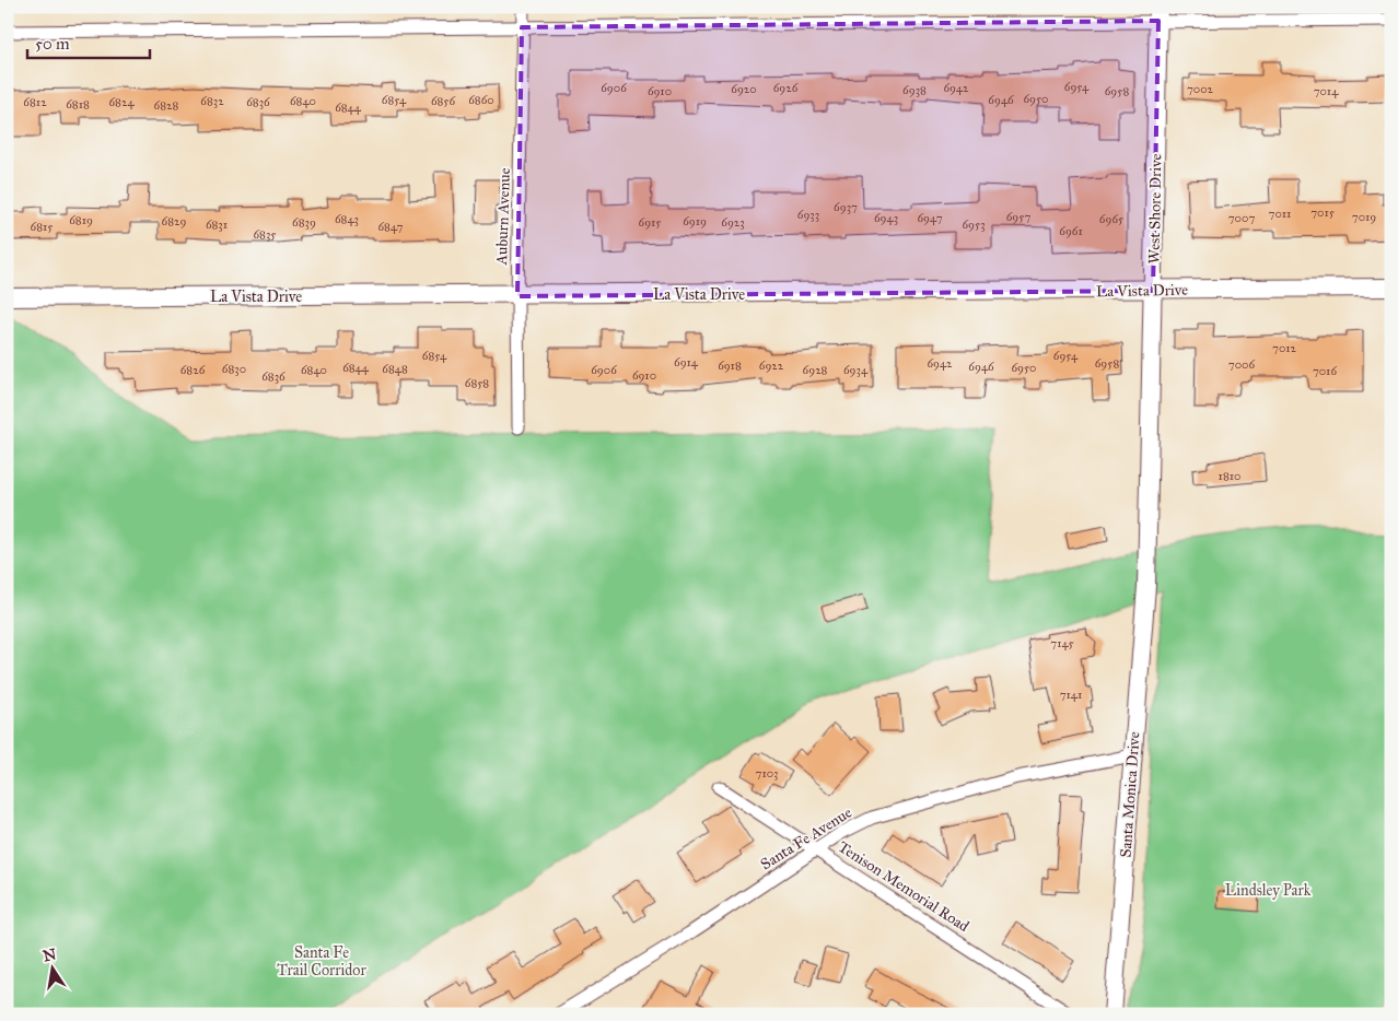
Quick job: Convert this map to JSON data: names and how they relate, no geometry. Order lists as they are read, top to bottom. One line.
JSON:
{"streets":{"street":["West Shore Drive","Auburn Avenue","La Vista Drive","Santa Monica Drive","Santa Fe Avenue","Tenison Memorial Road"]},"crossings":[["West Shore Drive","La Vista Drive"],["West Shore Drive","Santa Monica Drive"],["Auburn Avenue","La Vista Drive"],["Santa Monica Drive","Santa Fe Avenue"],["Santa Fe Avenue","Tenison Memorial Road"]],"parks":["Lindsley Park","Santa Fe Trail Corridor"],"house_numbers":["6954","6906","6926","6942","6920","7002","6938","6910","6958","7014","6950","6854","6860","6946","6832","6840","6856","6812","6824","6836","6818","6828","6844","6937","7015","7011","6933","6957","7019","6943","6947","7007","6843","6965","6819","6829","6919","6839","6915","6923","6831","6953","6815","6847","6961","6835","7012","6854","6954","6914","6942","6958","7006","6918","6922","6946","6844","6950","6830","6848","6826","6840","6906","6928","6934","7016","6910","6836","6858","1810","7145","7141","7103"],"scale_bar":"50 m","north":"top"}
